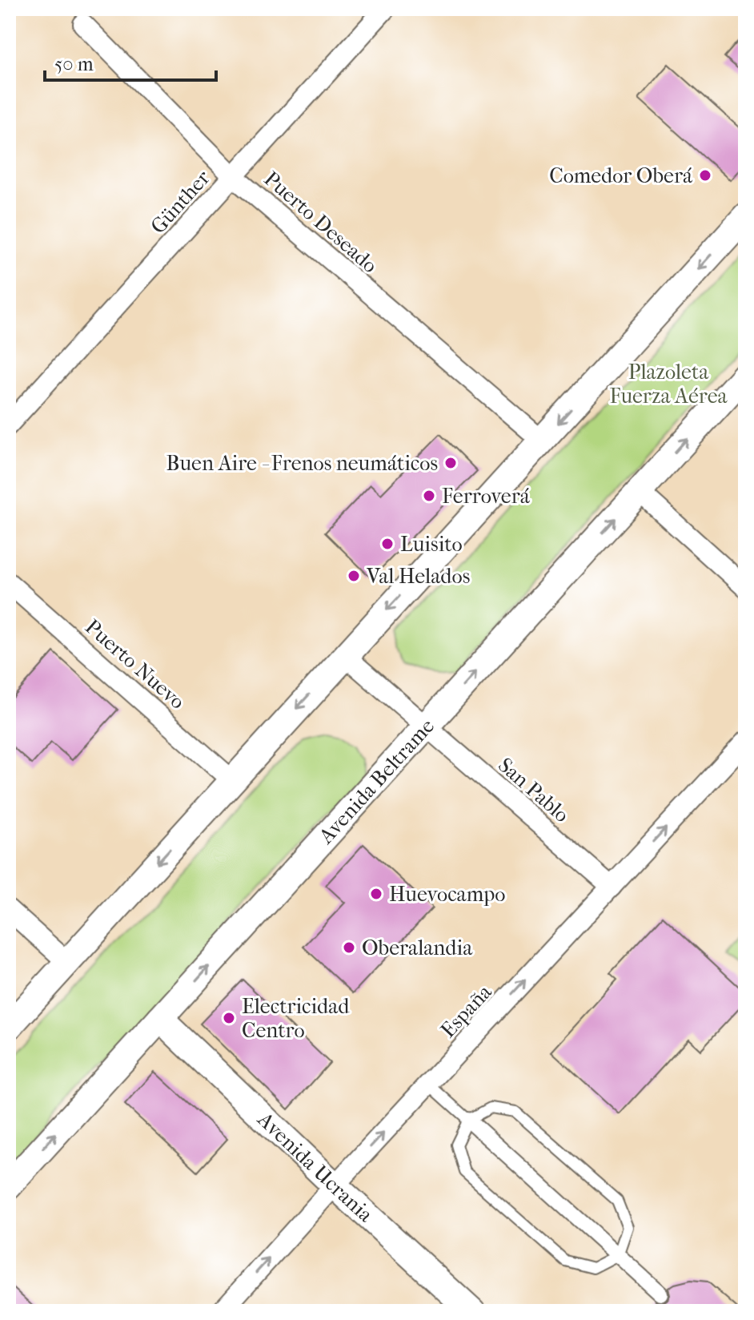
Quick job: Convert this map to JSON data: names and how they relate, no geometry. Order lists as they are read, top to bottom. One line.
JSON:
{"streets":{"main road":["Avenida Beltrame","Avenida Ucrania"],"street":["Günther","Puerto Deseado","Puerto Nuevo","San Pablo","España"]},"crossings":[["Günther","Puerto Deseado"],["Avenida Beltrame","San Pablo"],["Avenida Beltrame","Avenida Ucrania"],["San Pablo","España"],["España","Avenida Ucrania"]],"one_way":["España"],"parks":["Plazoleta Fuerza Aérea"],"places":["Comedor Oberá","Buen Aire - Frenos neumáticos","Ferroverá","Luisito","Val Helados","Huevocampo","Oberalandia","Electricidad Centro"],"scale_bar":"50 m"}
